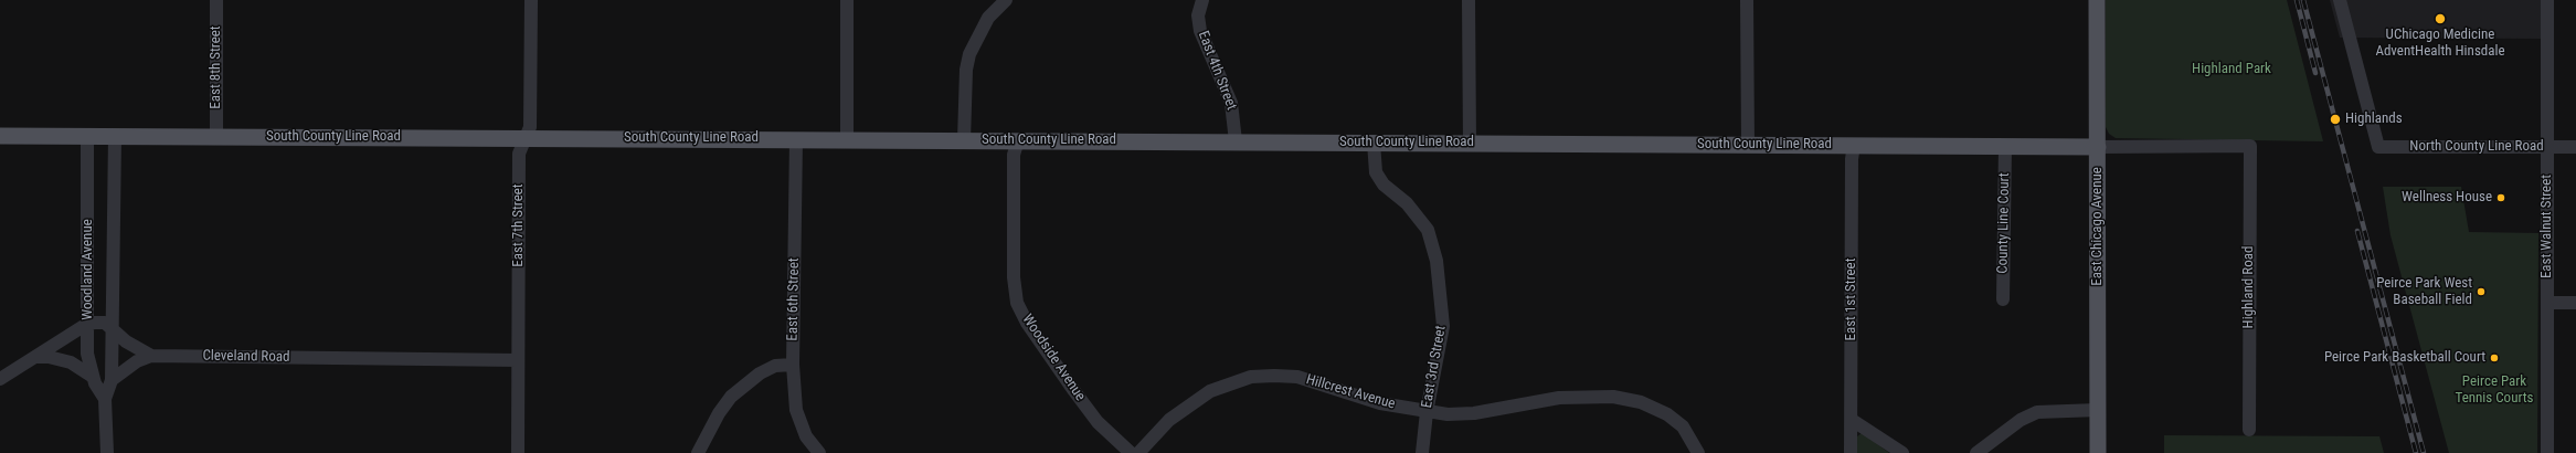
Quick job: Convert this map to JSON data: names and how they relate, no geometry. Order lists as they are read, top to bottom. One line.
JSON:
{"streets":{"main road":["South County Line Road","East Chicago Avenue"],"street":["East 8th Street","East 4th Street","North County Line Road","County Line Court","East 7th Street","East Walnut Street","Woodland Avenue","Highland Road","East 6th Street","East 1st Street","Cleveland Road","Woodside Avenue","East 3rd Street","Hillcrest Avenue"]},"crossings":[["East 8th Street","South County Line Road"],["East 4th Street","South County Line Road"],["South County Line Road","County Line Court"],["South County Line Road","East 7th Street"],["South County Line Road","East Chicago Avenue"],["South County Line Road","Woodland Avenue"],["South County Line Road","Highland Road"],["South County Line Road","East 6th Street"],["South County Line Road","East 1st Street"],["South County Line Road","Woodside Avenue"],["South County Line Road","East 3rd Street"],["North County Line Road","East Walnut Street"],["East 7th Street","Cleveland Road"],["East Chicago Avenue","Highland Road"],["Woodland Avenue","Cleveland Road"],["East 3rd Street","Hillcrest Avenue"]],"parks":["Highland Park","Peirce Park Tennis Courts"],"places":["UChicago Medicine AdventHealth Hinsdale","Highlands","Wellness House","Peirce Park West Baseball Field","Peirce Park Basketball Court"]}
